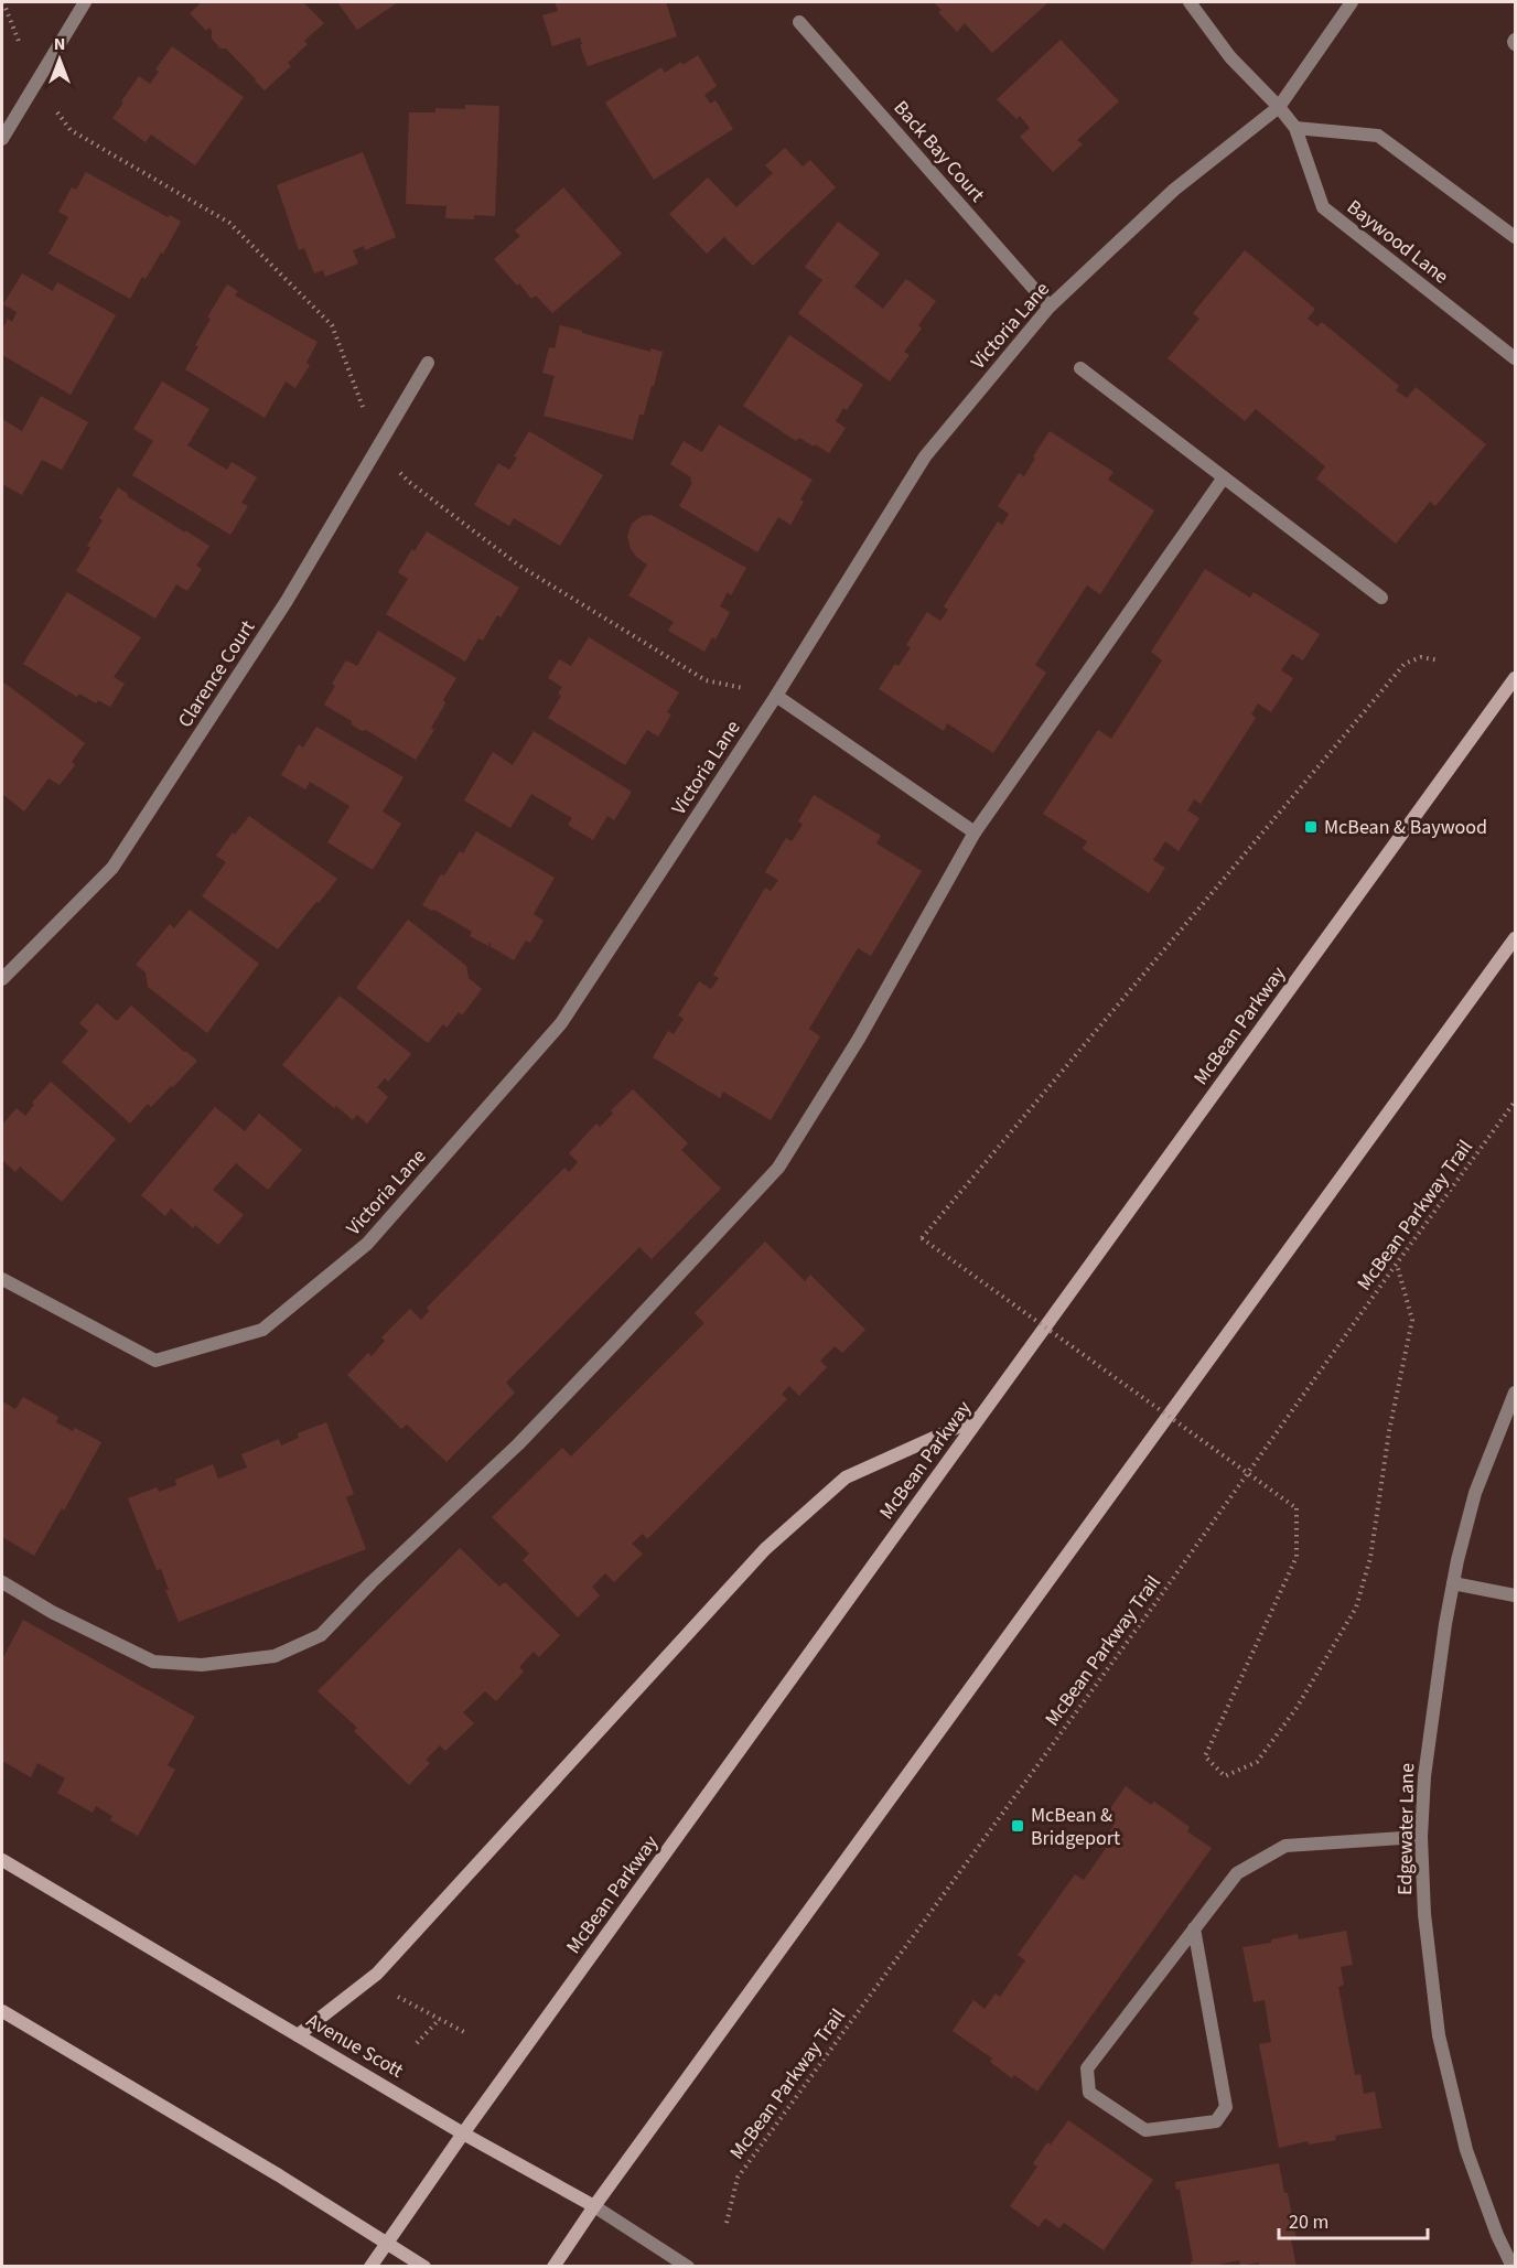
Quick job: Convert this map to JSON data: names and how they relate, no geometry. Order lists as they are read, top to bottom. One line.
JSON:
{"streets":{"main road":["McBean Parkway","Avenue Scott"],"street":["Back Bay Court","Baywood Lane","Victoria Lane","Clarence Court","Edgewater Lane"],"path":["McBean Parkway Trail"]},"crossings":[["Back Bay Court","Victoria Lane"],["Baywood Lane","Victoria Lane"],["McBean Parkway","Avenue Scott"]],"places":{"transit":["McBean & Baywood","McBean & Bridgeport"]},"scale_bar":"20 m","north":"top"}
